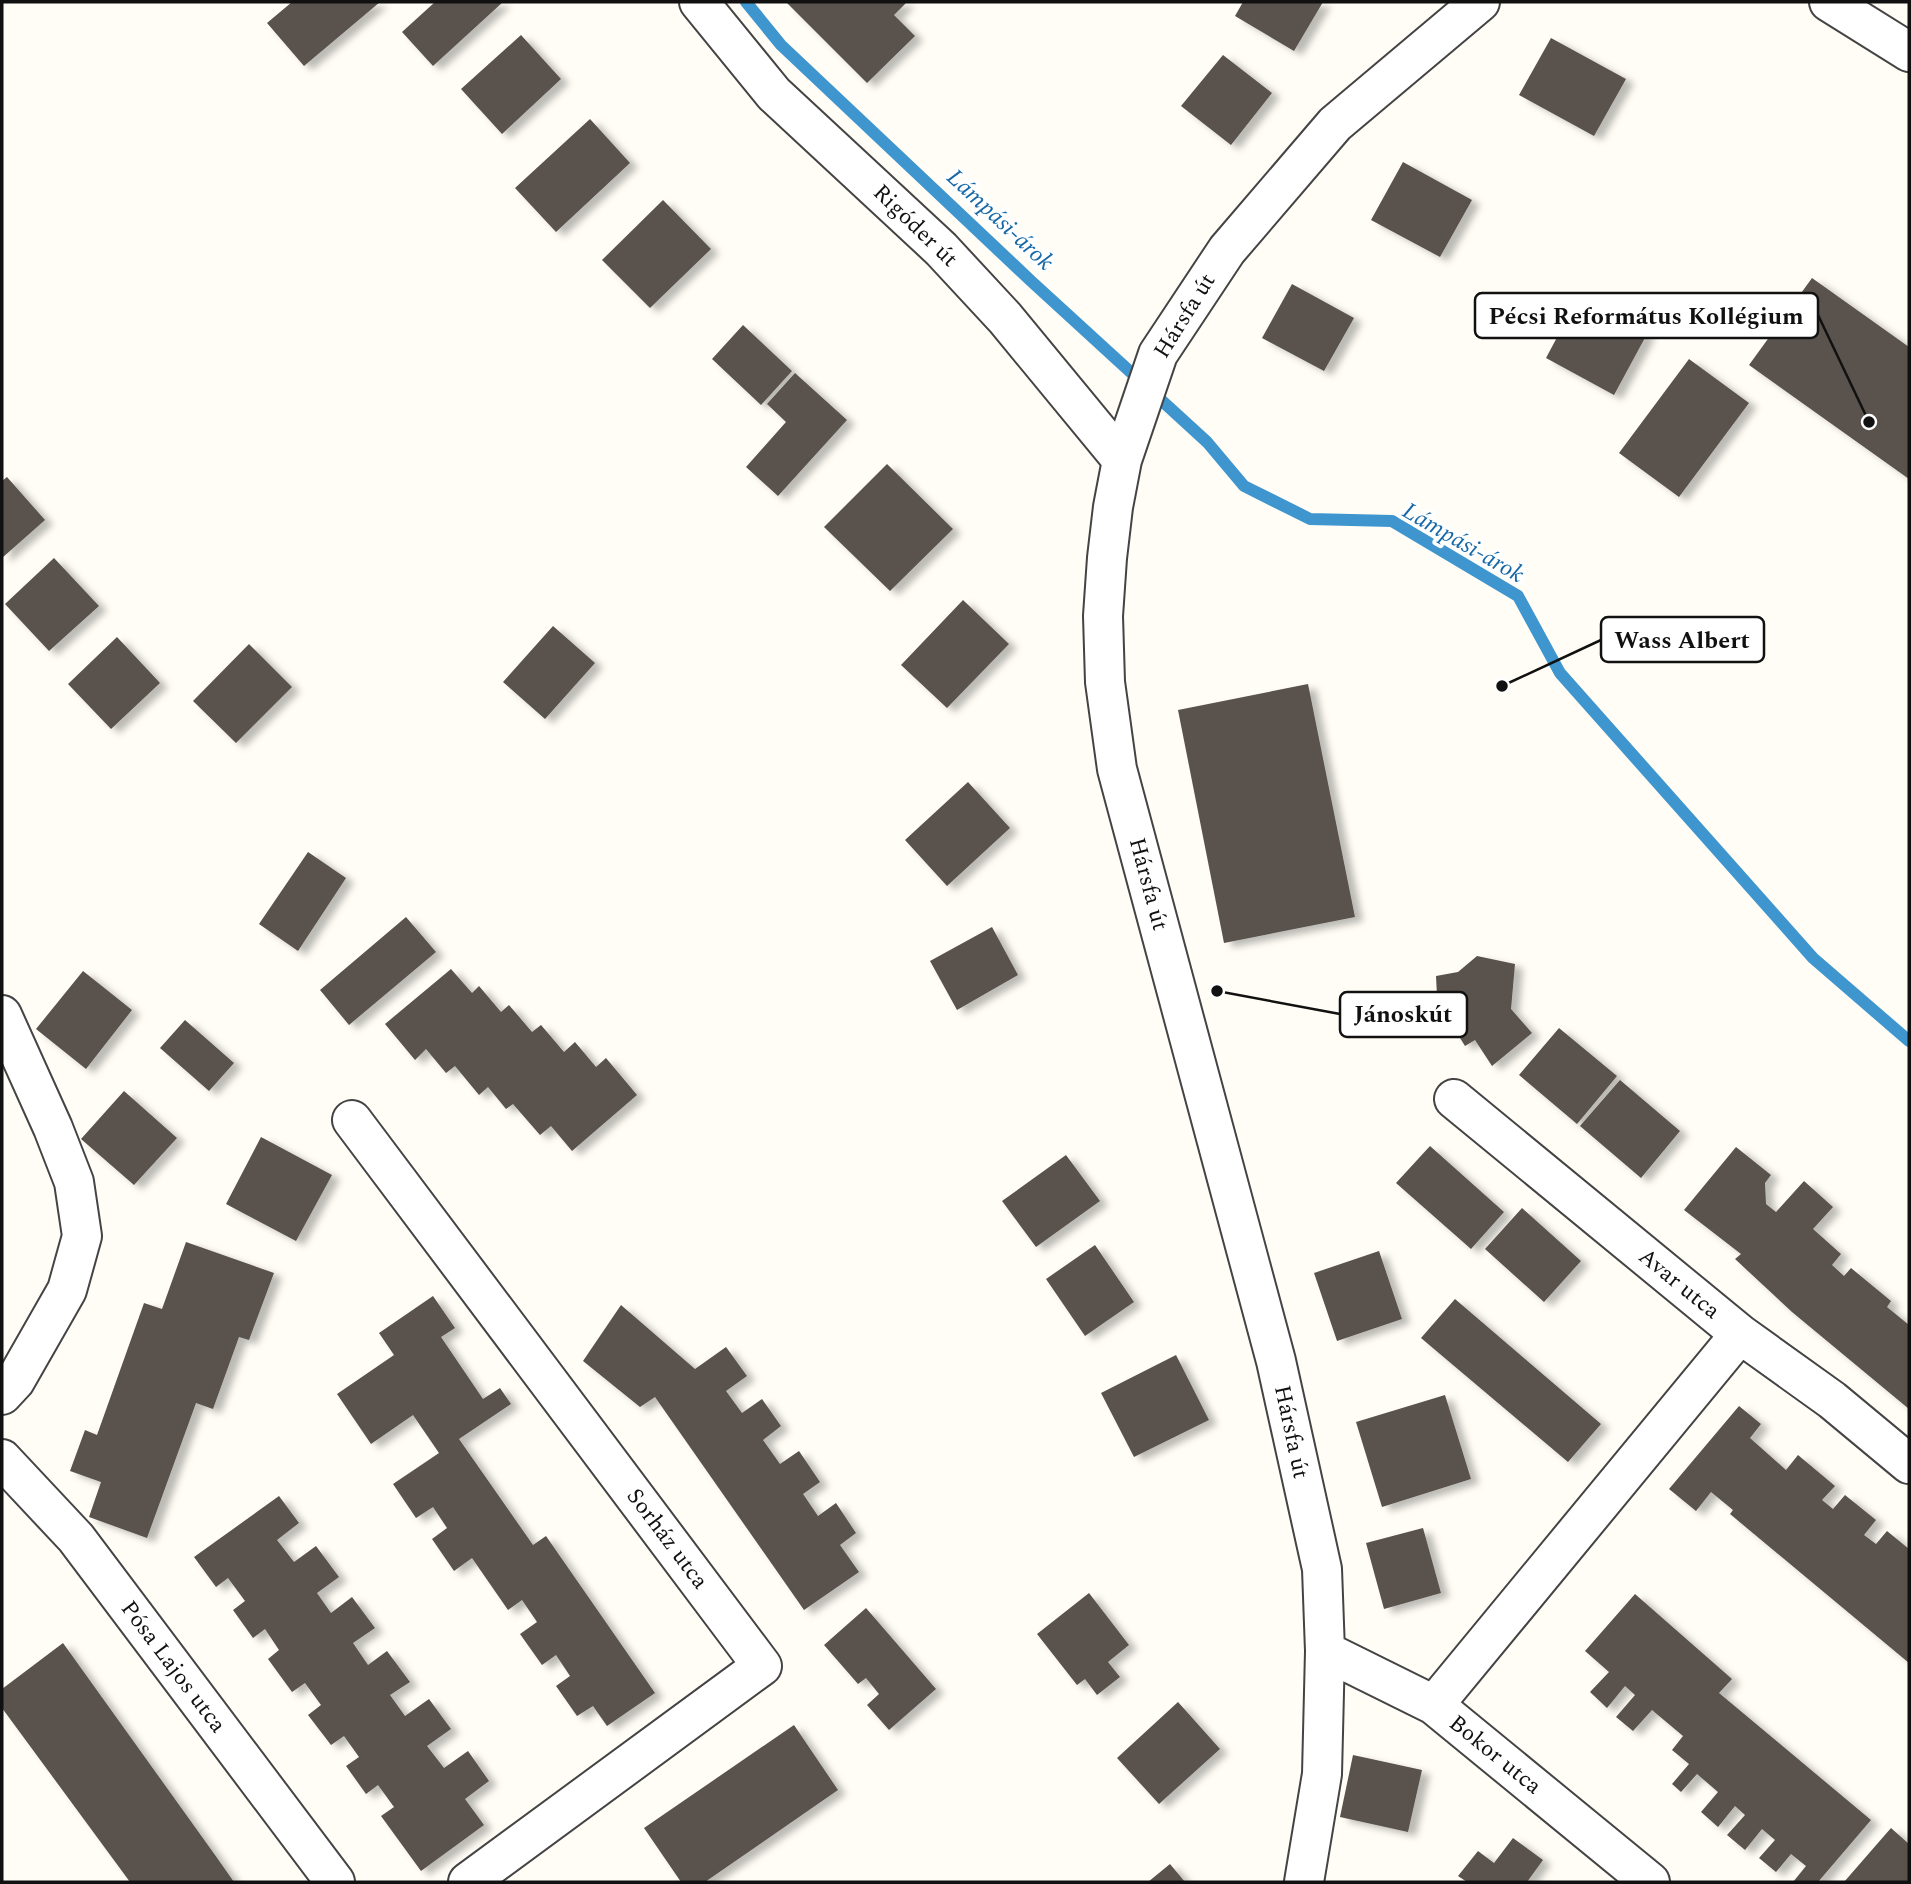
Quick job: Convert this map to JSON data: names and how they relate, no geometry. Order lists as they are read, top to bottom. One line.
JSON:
{"streets":{"street":["Rigóder út","Hársfa út","Avar utca","Sorház utca","Pósa Lajos utca","Bokor utca"]},"crossings":[["Rigóder út","Hársfa út"],["Hársfa út","Bokor utca"]],"water":["Lámpási-árok"],"places":["Pécsi Református Kollégium","Wass Albert","Jánoskút"]}
